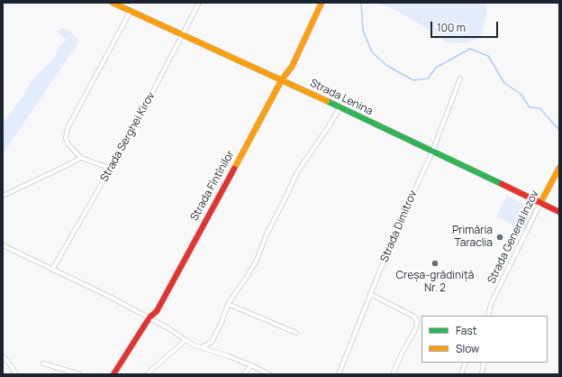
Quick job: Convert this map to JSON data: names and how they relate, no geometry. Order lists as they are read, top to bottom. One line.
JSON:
{"streets":{"street":["Strada Lenina","Strada Serghei Kirov","Strada Fîntînilor","Strada Dimitrov","Strada General Inzov"]},"crossings":[["Strada Lenina","Strada Serghei Kirov"],["Strada Lenina","Strada Fîntînilor"],["Strada Lenina","Strada Dimitrov"],["Strada Lenina","Strada General Inzov"]],"places":["Primăria Taraclia","Creșa-grădiniță Nr. 2"],"legend":["Fast","Slow"],"scale_bar":"100 m"}
